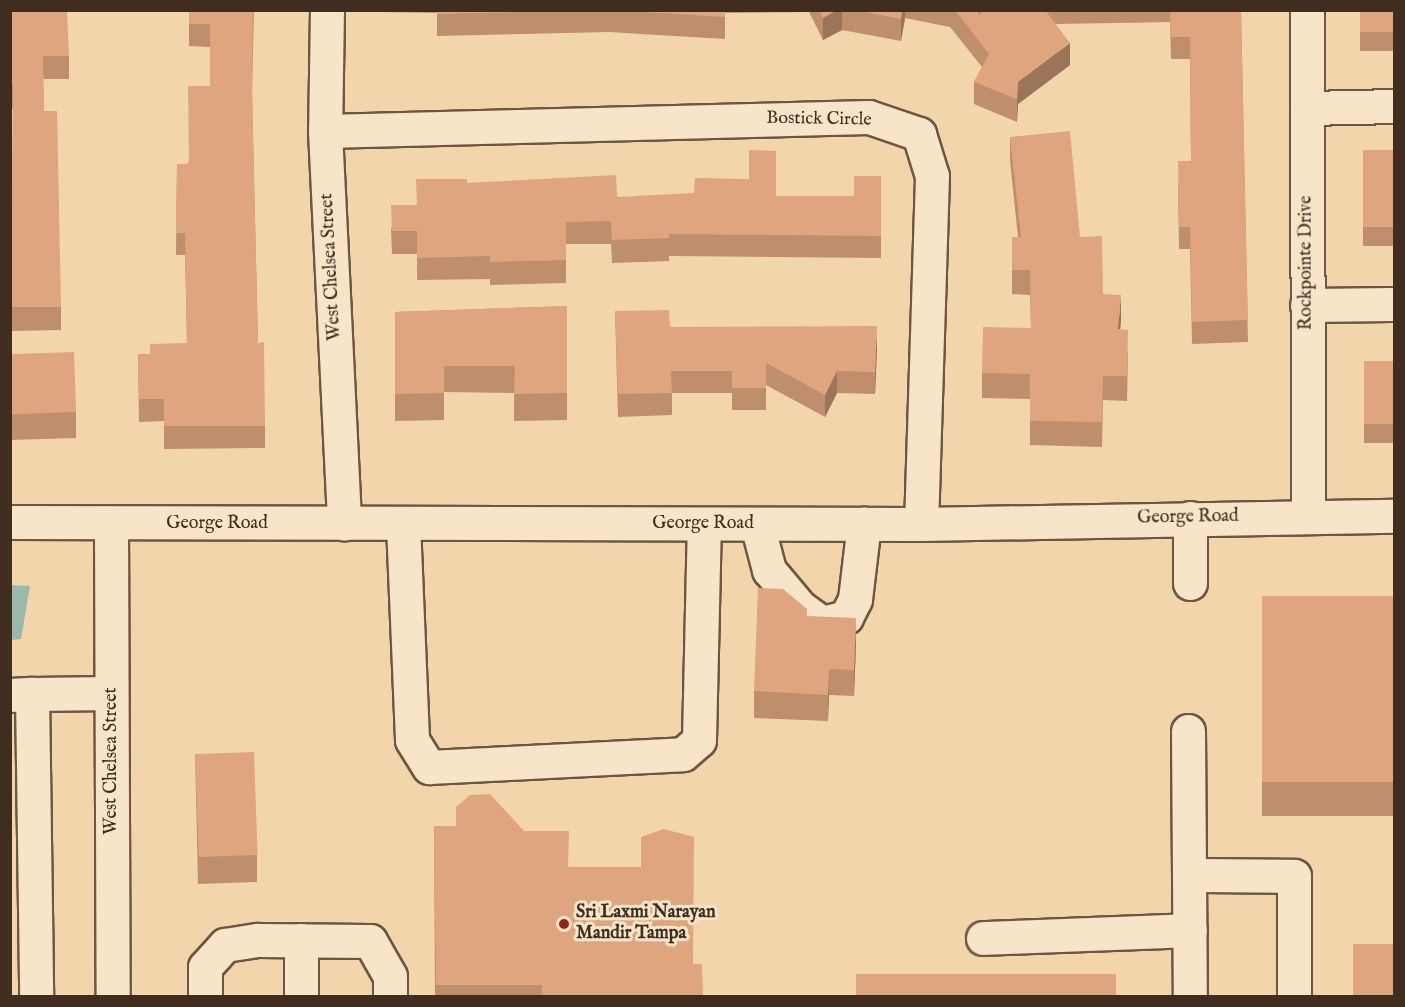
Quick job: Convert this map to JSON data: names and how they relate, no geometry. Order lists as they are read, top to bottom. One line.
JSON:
{"streets":{"street":["Bostick Circle","Rockpointe Drive","West Chelsea Street","George Road"]},"crossings":[["Bostick Circle","West Chelsea Street"],["Bostick Circle","George Road"],["Rockpointe Drive","George Road"],["West Chelsea Street","George Road"]],"places":["Sri Laxmi Narayan Mandir Tampa"]}
